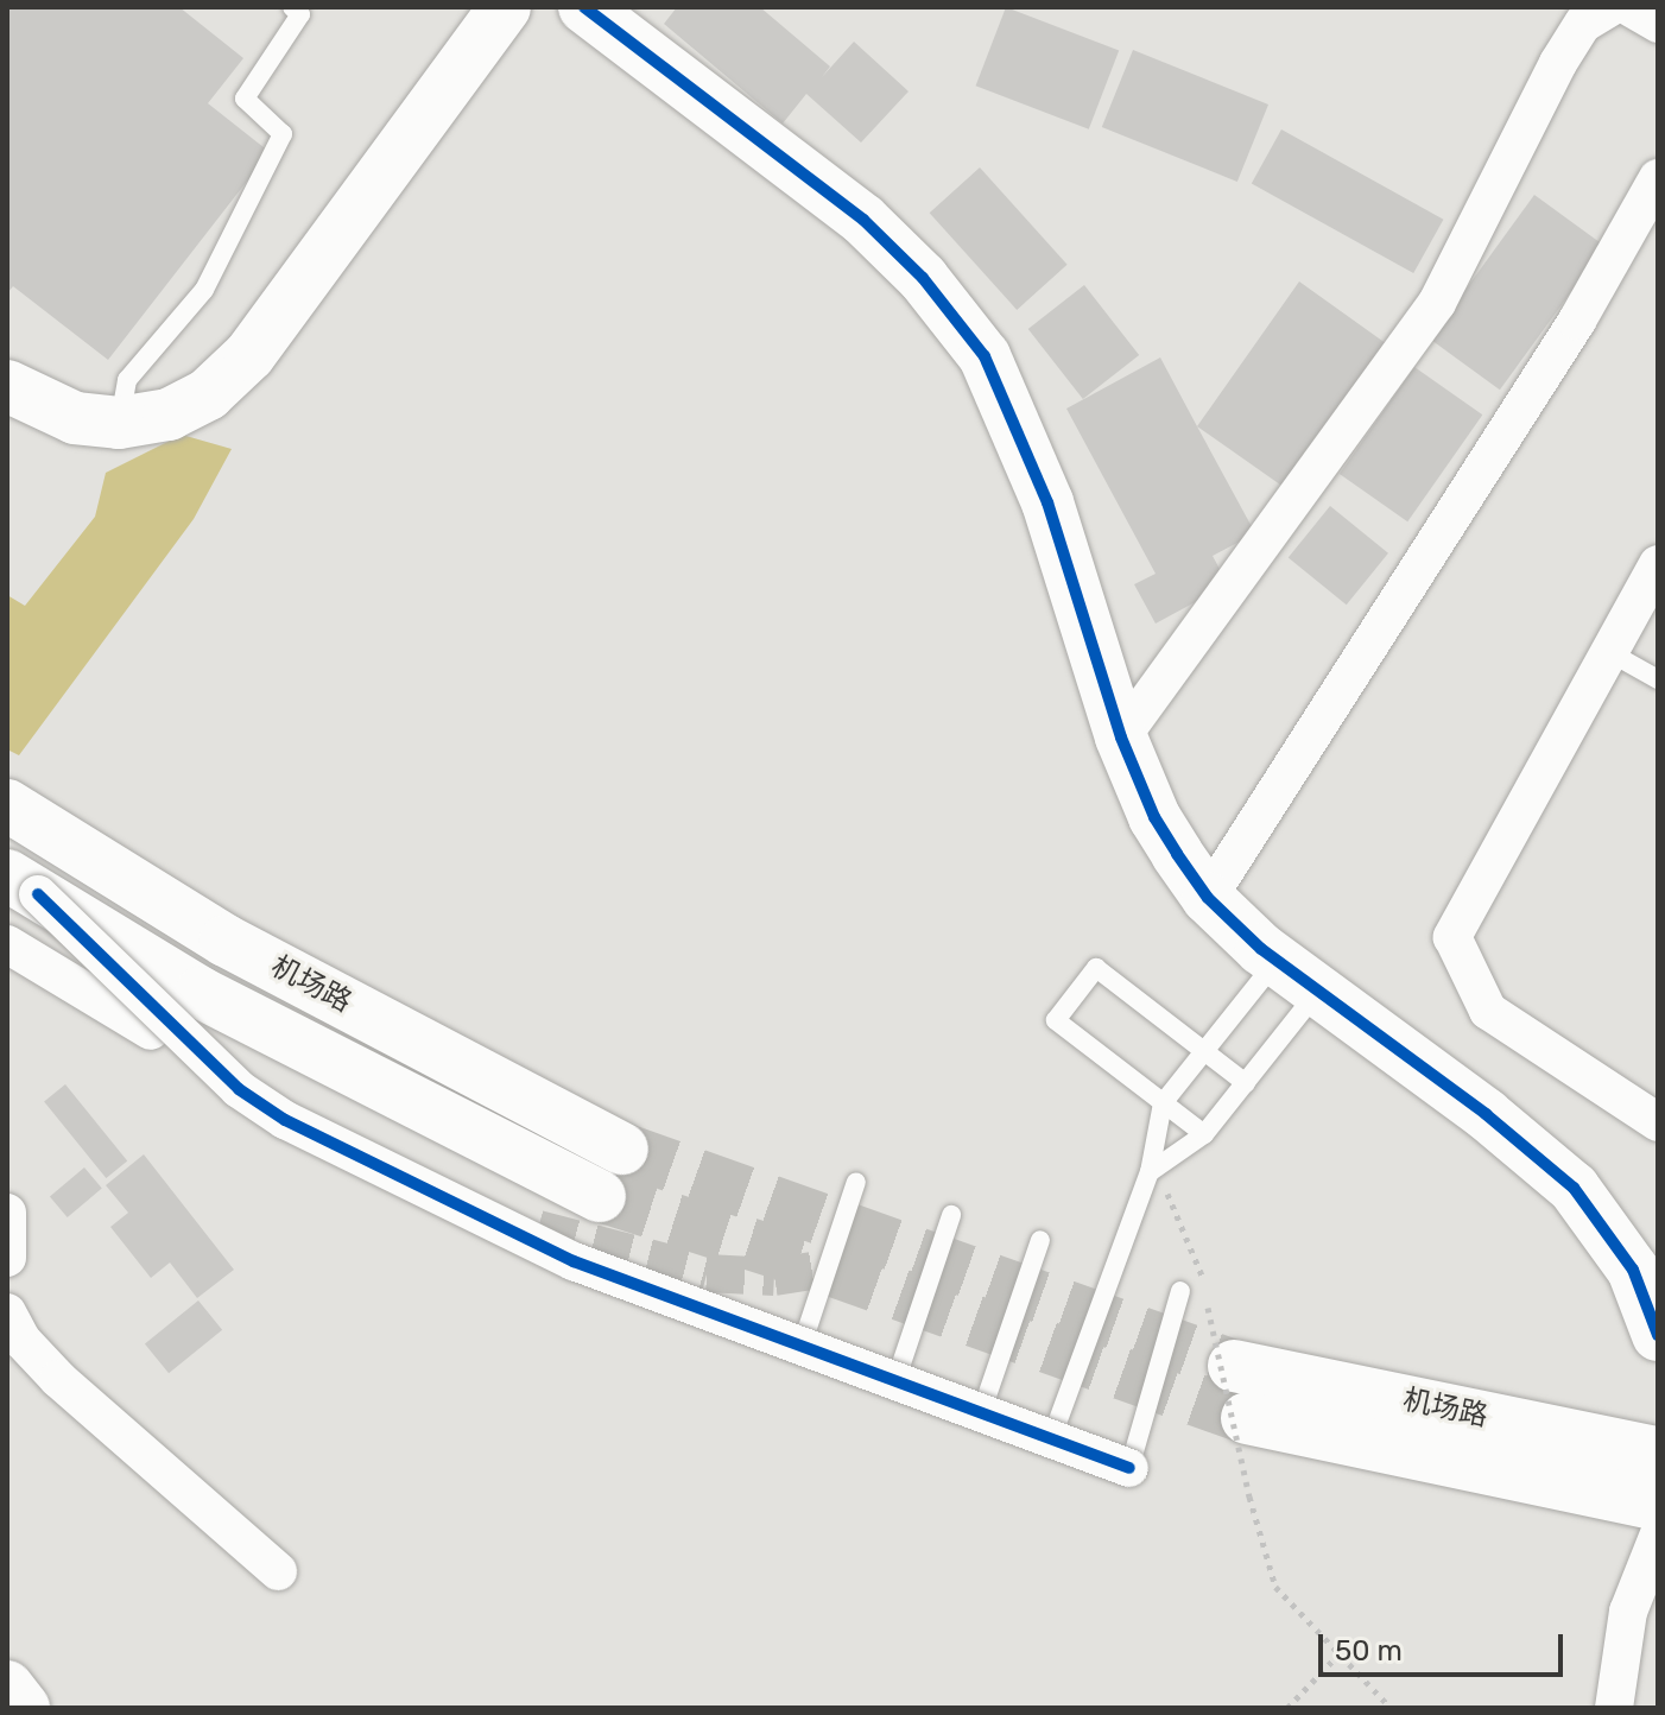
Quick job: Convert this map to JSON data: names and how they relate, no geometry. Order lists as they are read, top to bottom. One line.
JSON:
{"streets":{"street":["机场路"]},"scale_bar":"50 m"}
